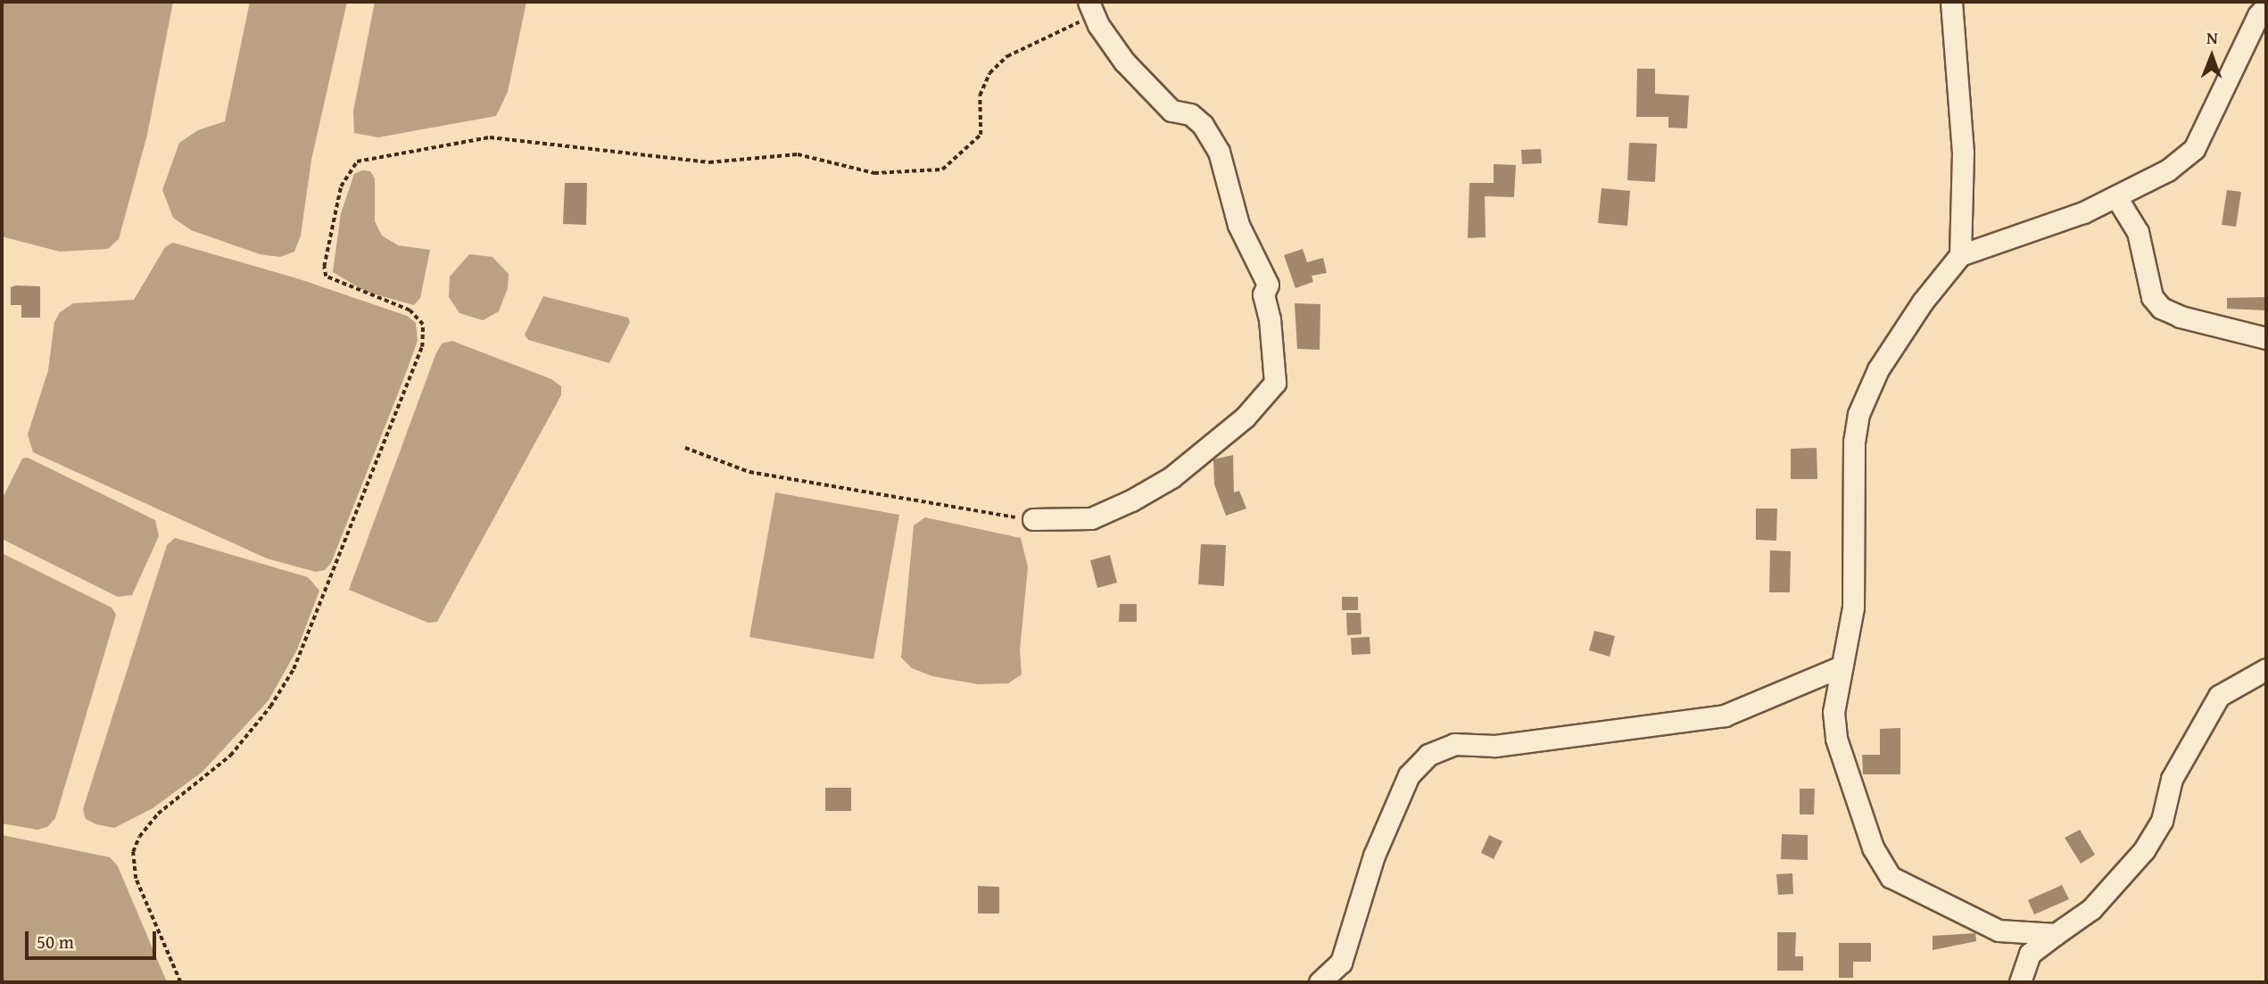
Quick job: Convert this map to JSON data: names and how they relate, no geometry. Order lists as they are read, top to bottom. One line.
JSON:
{"scale_bar":"50 m","north":"top"}
